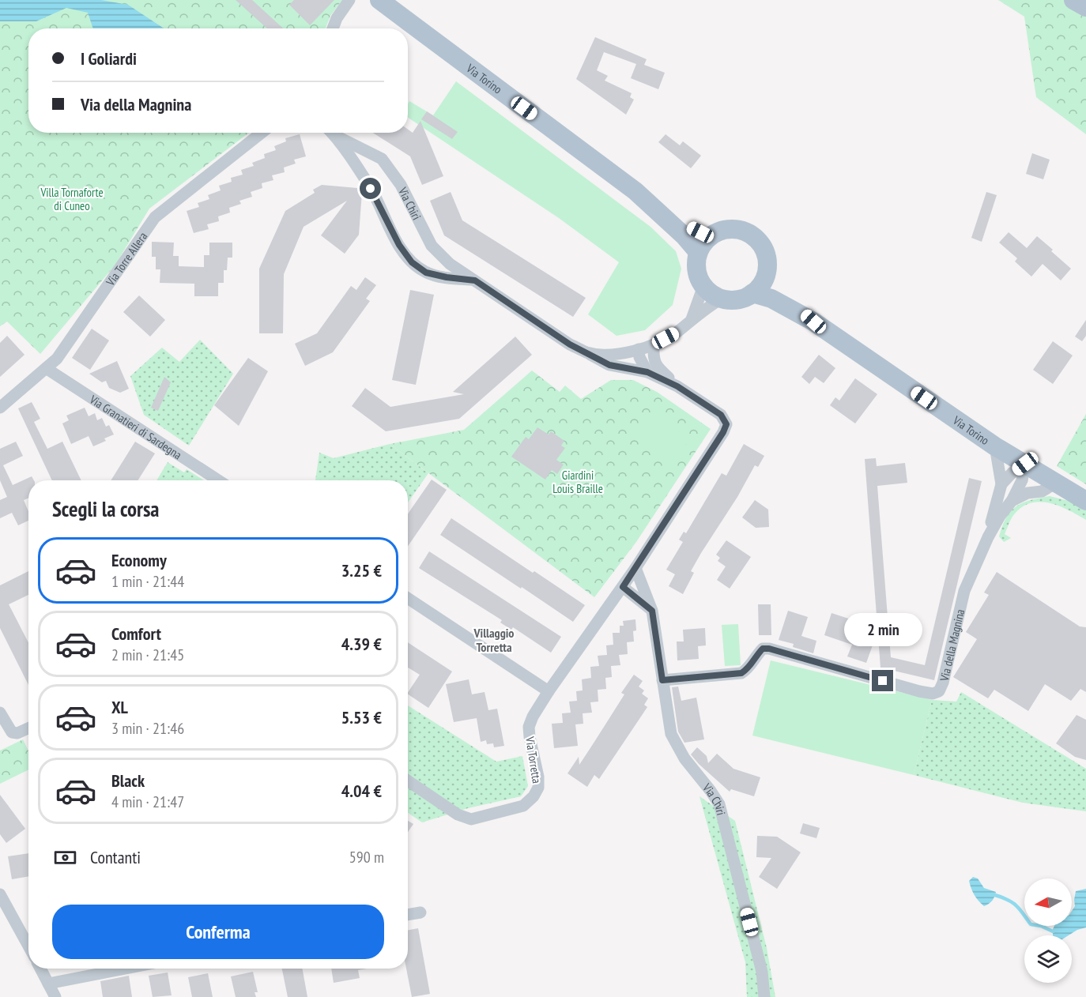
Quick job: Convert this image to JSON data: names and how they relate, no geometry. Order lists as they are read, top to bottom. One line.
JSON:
{"streets":{"main road":["Via Torino"],"street":["Via Chiri","Via Torre Allera","Via Granatieri di Sardegna","Via della Magnina","Via Torretta"]},"crossings":[["Via Torino","Via Chiri"],["Via Torino","Via della Magnina"],["Via Chiri","Via della Magnina"],["Via Chiri","Via Torretta"],["Via Torre Allera","Via Granatieri di Sardegna"]],"districts":["Villaggio Torretta"],"parks":["Villa Tornaforte di Cuneo","Giardini Louis Braille"],"north":"left","page":{"banner":["I Goliardi","Via della Magnina"],"heading":"Scegli la corsa","list":[{"name":"Economy","note":"1 min · 21:44","value":"3.25 €"},{"name":"Comfort","note":"2 min · 21:45","value":"4.39 €"},{"name":"XL","note":"3 min · 21:46","value":"5.53 €"},{"name":"Black","note":"4 min · 21:47","value":"4.04 €"}],"bubble":"2 min","pay":["Contanti","590 m"],"buttons":"Conferma"}}
